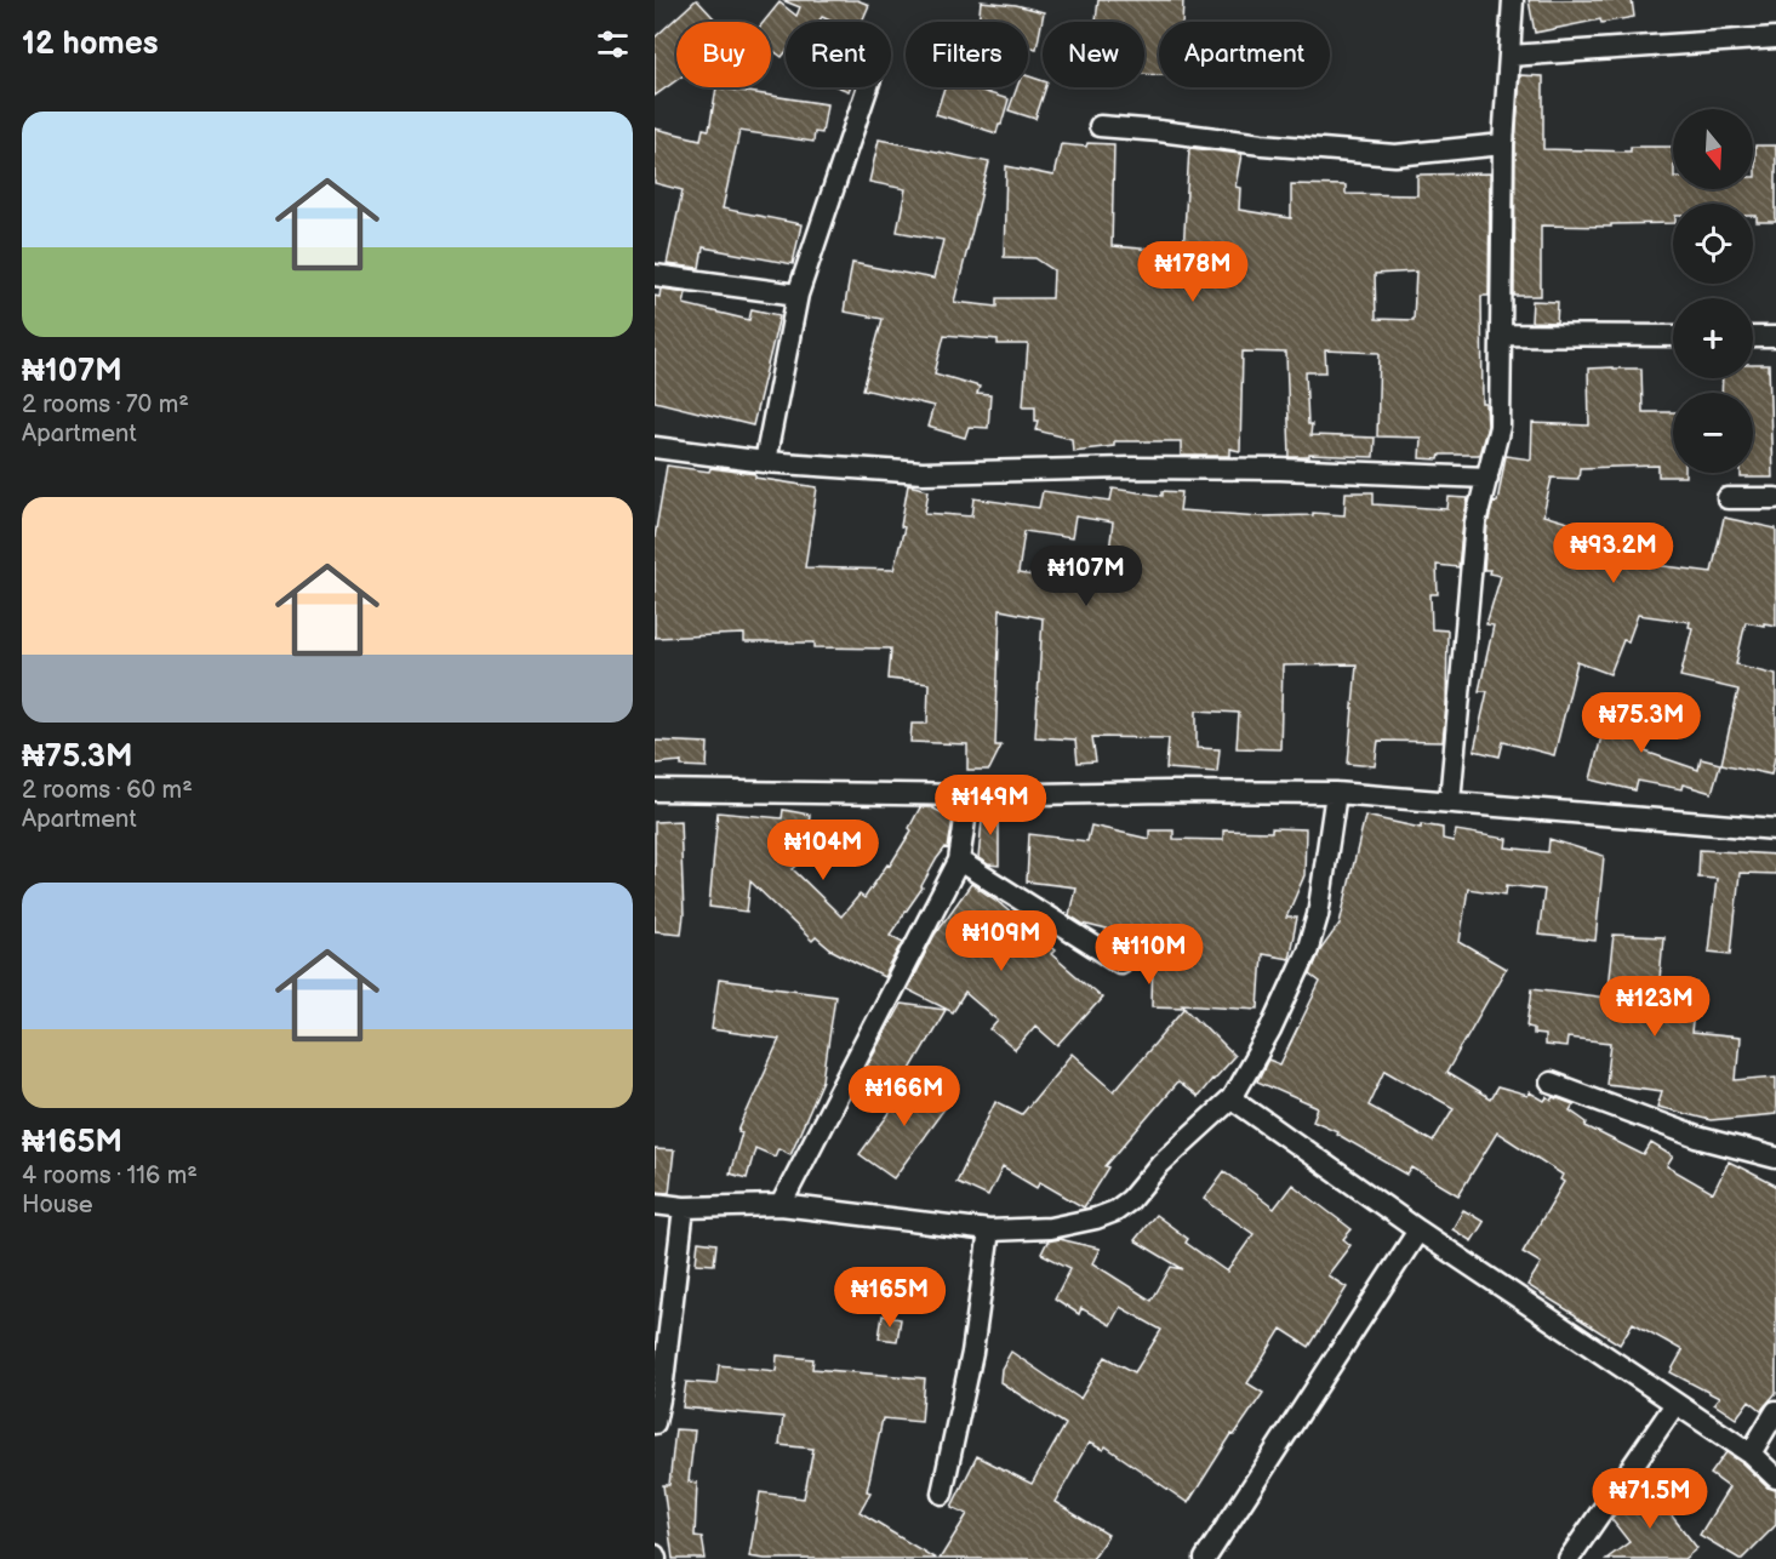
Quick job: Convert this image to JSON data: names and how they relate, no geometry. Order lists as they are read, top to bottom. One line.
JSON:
{"north":"bottom","page":{"heading":"12 homes","chip":["Buy","Rent","Filters","New","Apartment"],"list":[{"name":"₦107M","note":"2 rooms · 70 m² · Apartment"},{"name":"₦75.3M","note":"2 rooms · 60 m² · Apartment"},{"name":"₦165M","note":"4 rooms · 116 m² · House"}],"map_buttons":["+","−"],"price":["₦178M","₦93.2M","₦107M","₦75.3M","₦149M","₦104M","₦109M","₦110M","₦123M","₦166M","₦165M","₦71.5M"]}}
